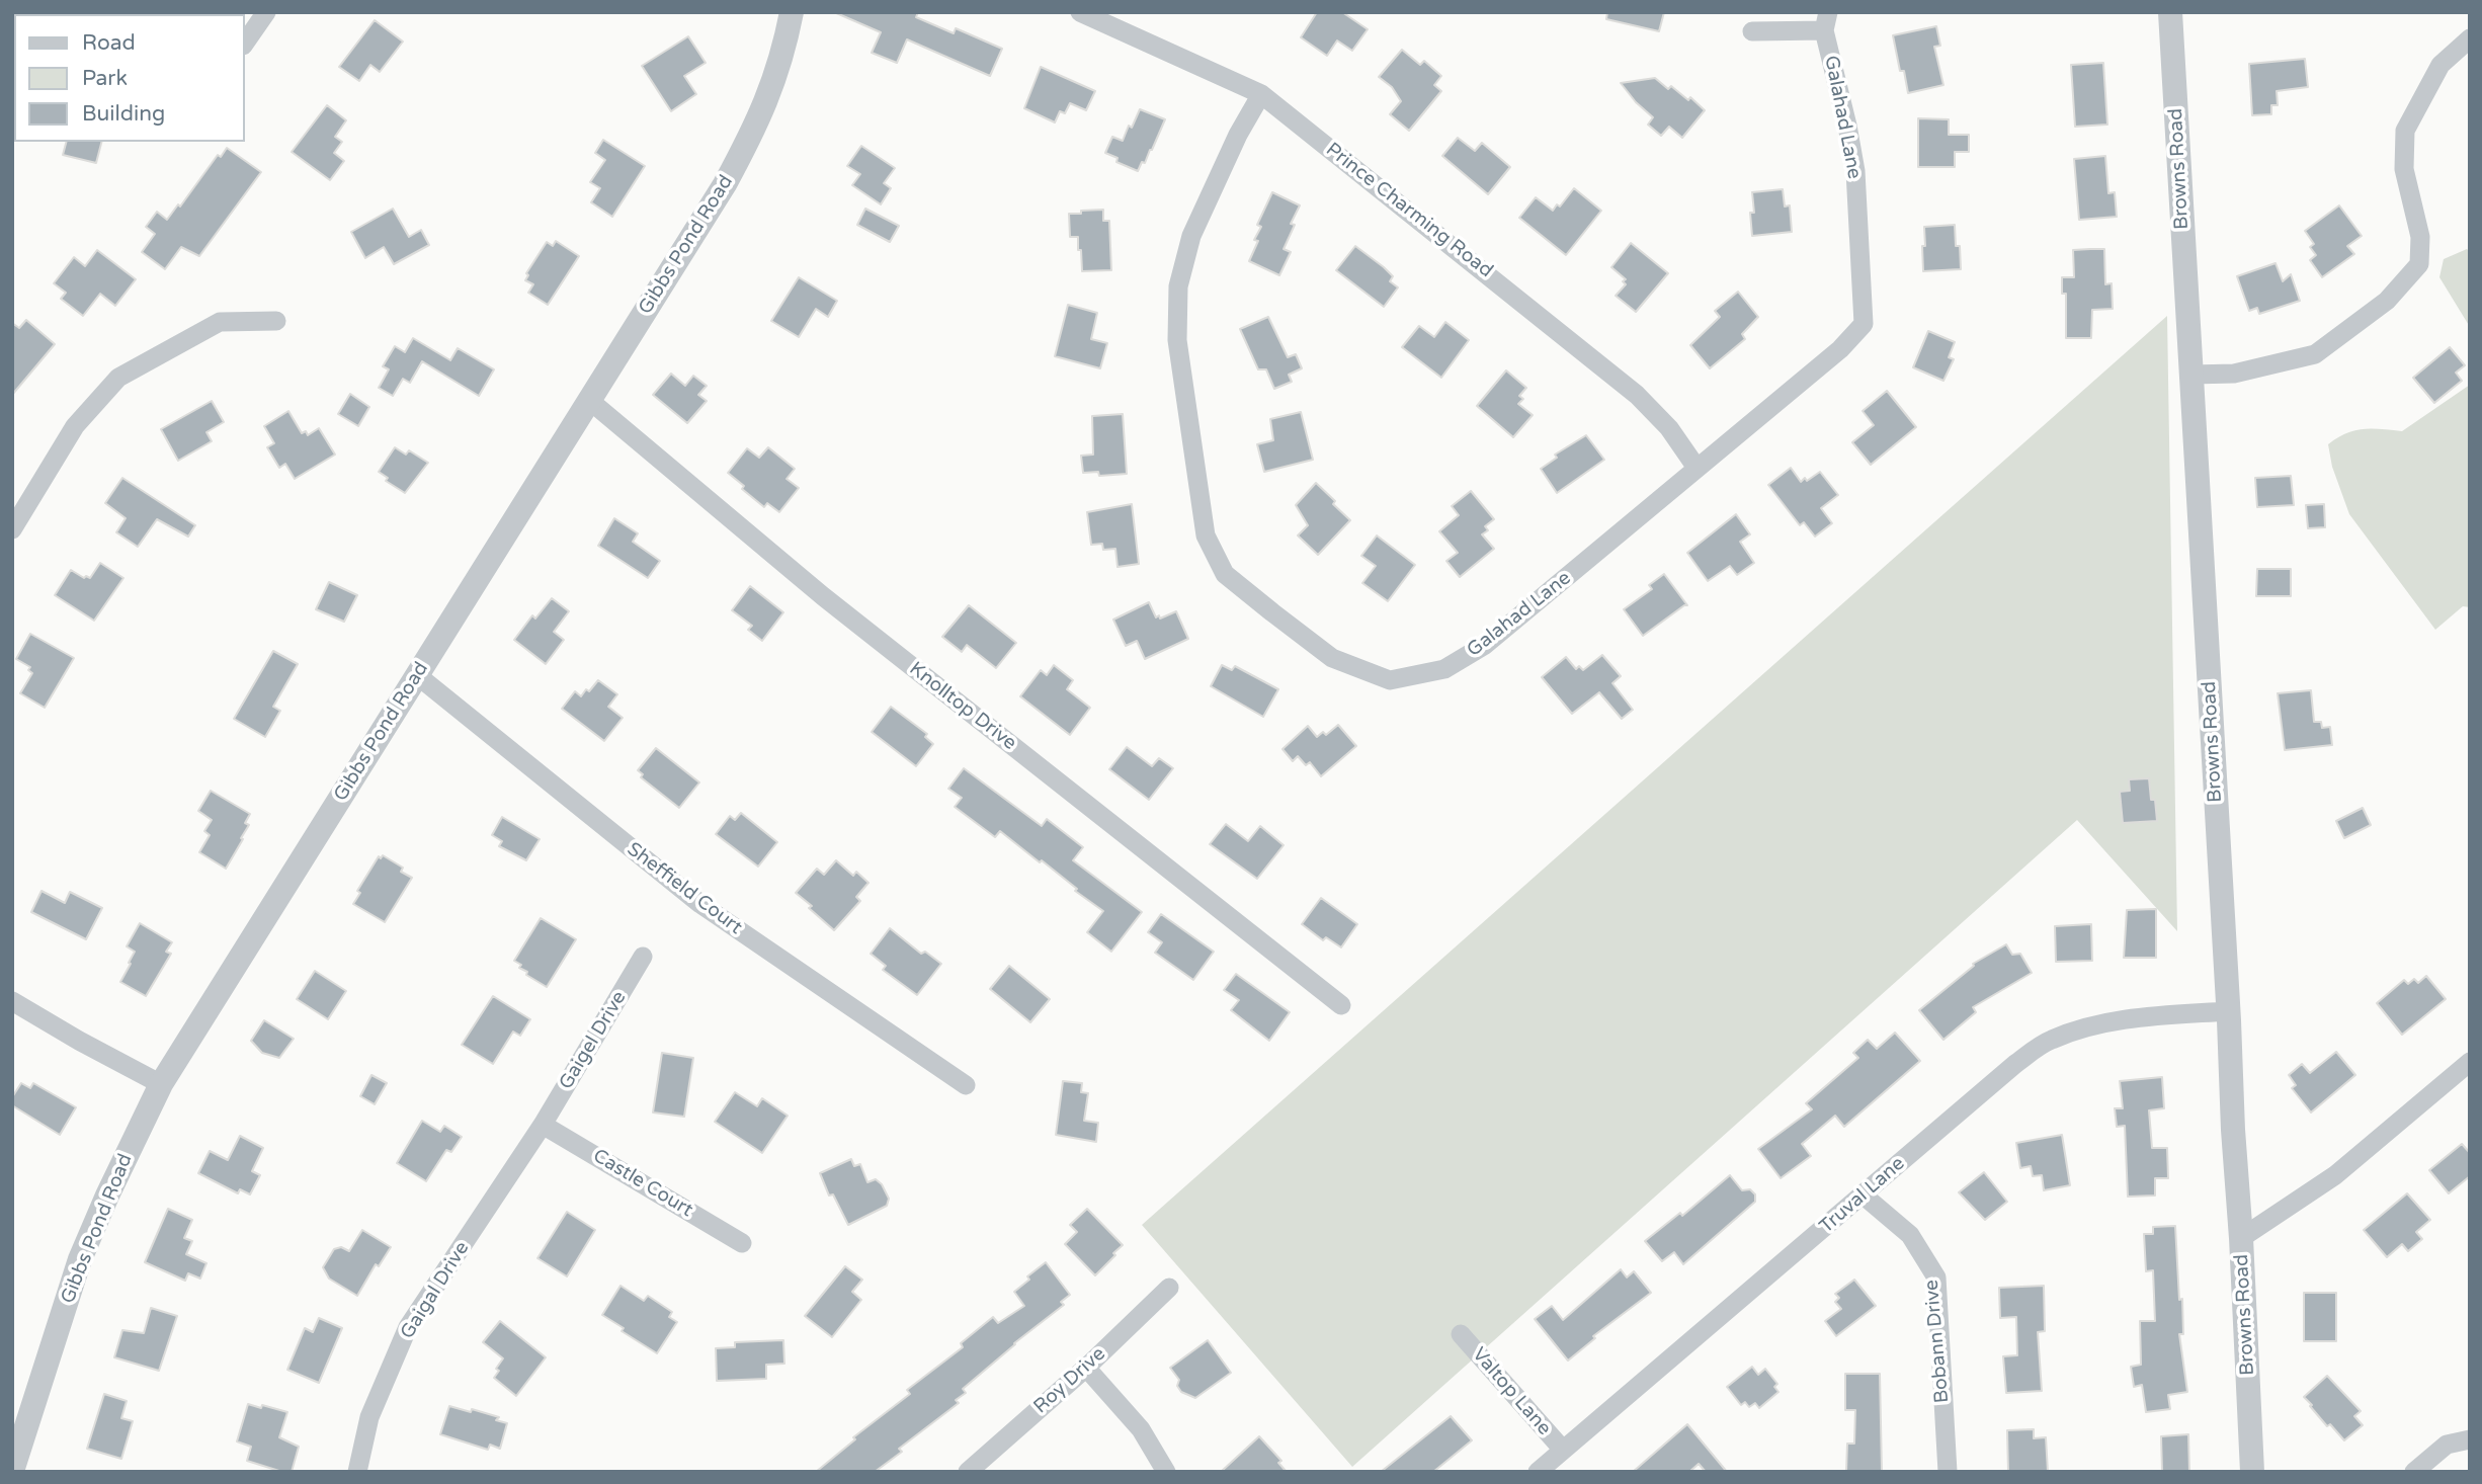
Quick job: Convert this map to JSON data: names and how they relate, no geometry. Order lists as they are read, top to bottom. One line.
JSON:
{"streets":{"street":["Galahad Lane","Browns Road","Prince Charming Road","Gibbs Pond Road","Knolltop Drive","Sheffield Court","Gaigel Drive","Castle Court","Truval Lane","Gaigal Drive","Bobann Drive","Roy Drive","Valtop Lane"]},"crossings":[["Galahad Lane","Prince Charming Road"],["Browns Road","Truval Lane"],["Gibbs Pond Road","Knolltop Drive"],["Gibbs Pond Road","Sheffield Court"],["Gaigel Drive","Castle Court"],["Gaigel Drive","Gaigal Drive"],["Castle Court","Gaigal Drive"],["Truval Lane","Bobann Drive"],["Truval Lane","Valtop Lane"]],"legend":["Road","Park","Building"]}
